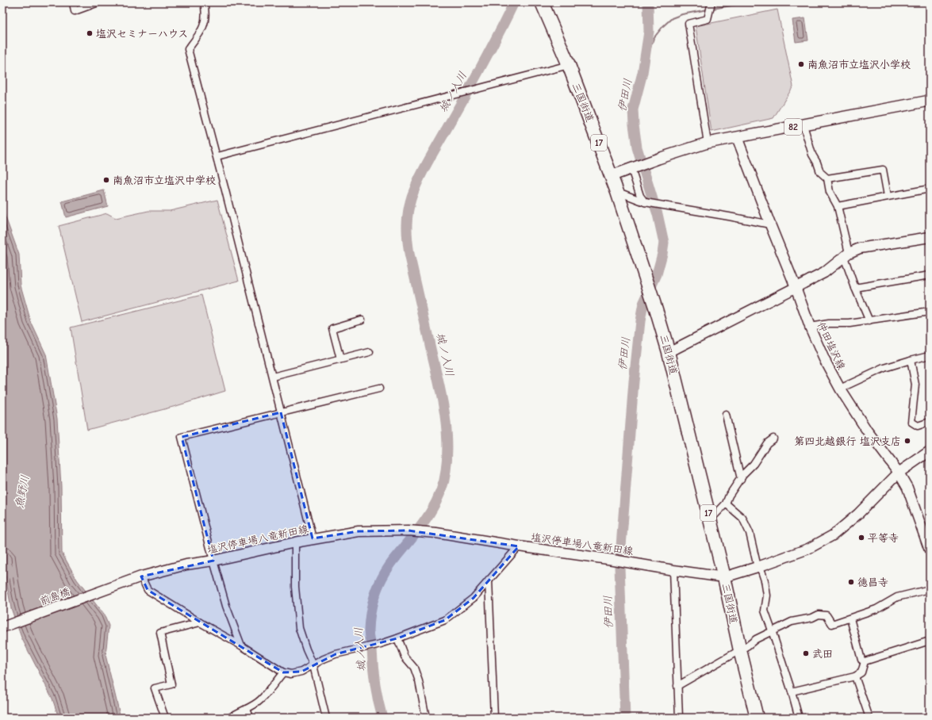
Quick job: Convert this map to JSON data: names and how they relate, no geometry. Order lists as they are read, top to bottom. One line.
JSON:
{"streets":{"highway":["三国街道","17"],"main road":["82","仲田塩沢線","塩沢停車場八竜新田線","前島橋"]},"crossings":[["三国街道","82"],["三国街道","塩沢停車場八竜新田線"],["82","仲田塩沢線"],["塩沢停車場八竜新田線","前島橋"]],"water":["城ノ入川","伊田川","魚野川"],"places":["塩沢セミナーハウス","南魚沼市立塩沢小学校","南魚沼市立塩沢中学校","第四北越銀行 塩沢支店","平等寺","徳昌寺","武田"]}
